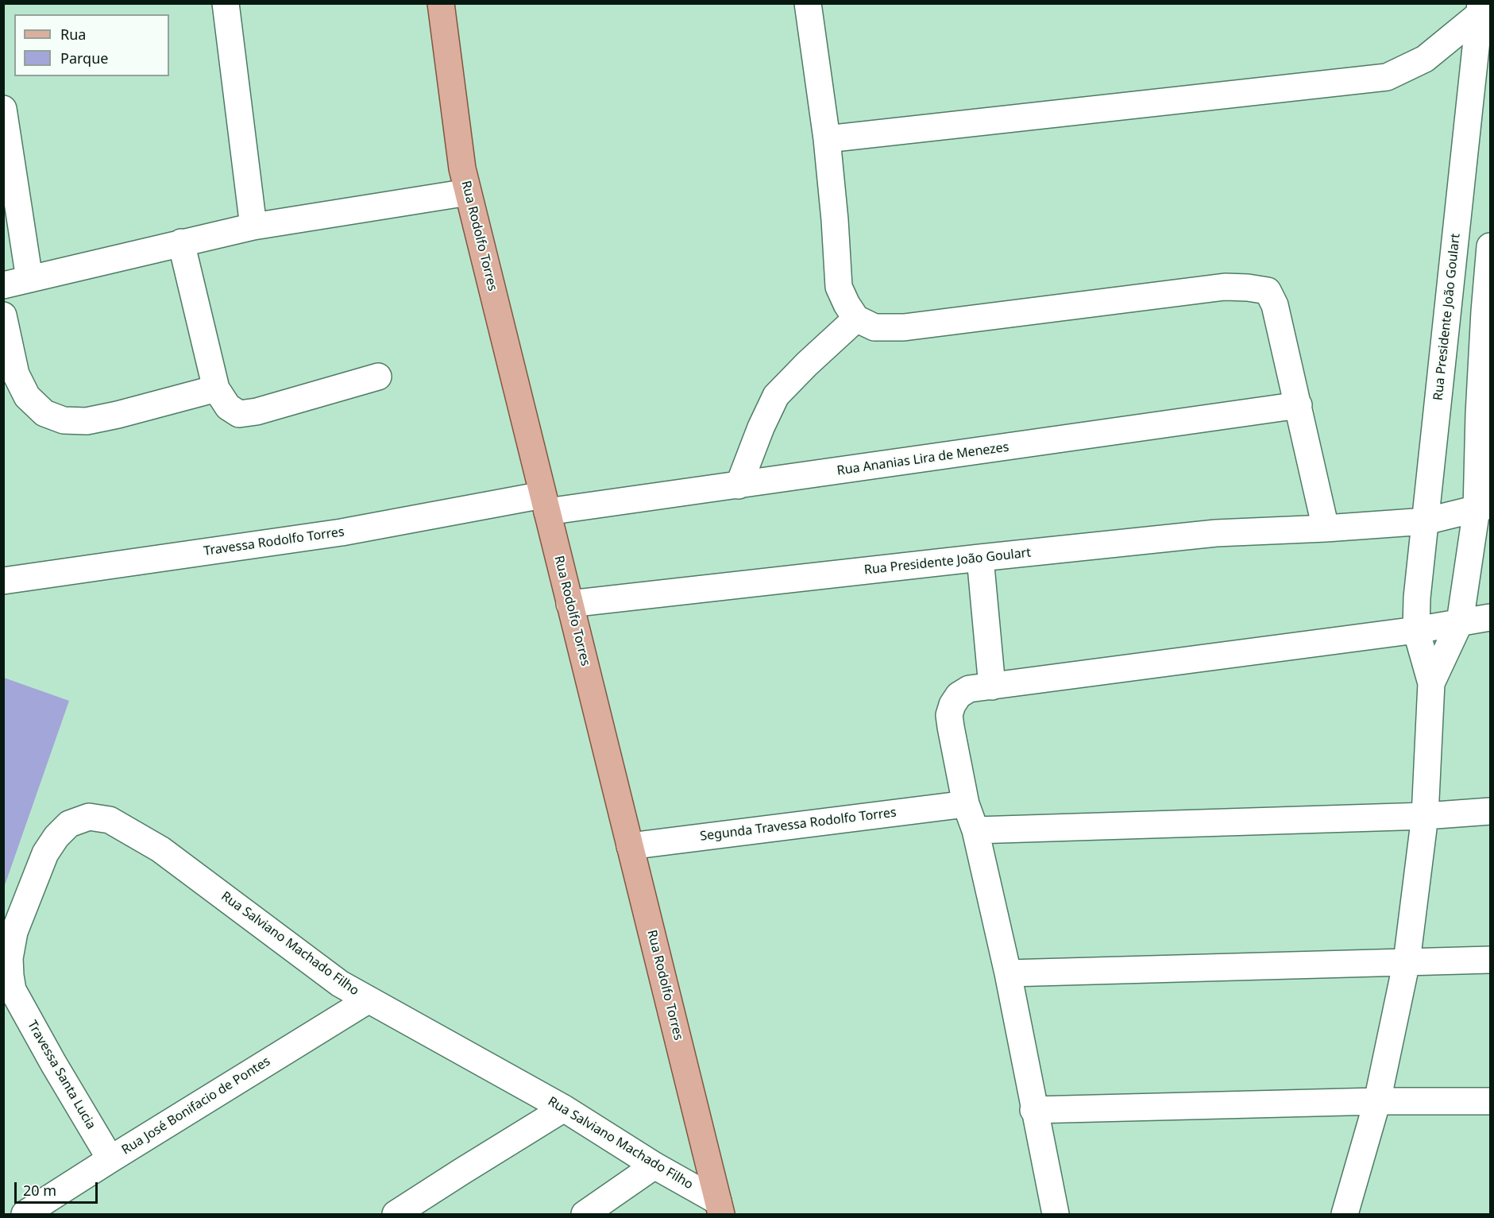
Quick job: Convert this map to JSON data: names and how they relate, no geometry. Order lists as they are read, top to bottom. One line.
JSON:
{"streets":{"main road":["Rua Rodolfo Torres"],"street":["Rua Presidente João Goulart","Rua Ananias Lira de Menezes","Travessa Rodolfo Torres","Segunda Travessa Rodolfo Torres","Rua Salviano Machado Filho","Travessa Santa Lucia","Rua José Bonifacio de Pontes"]},"crossings":[["Rua Rodolfo Torres","Rua Presidente João Goulart"],["Rua Rodolfo Torres","Rua Ananias Lira de Menezes"],["Rua Rodolfo Torres","Travessa Rodolfo Torres"],["Rua Rodolfo Torres","Segunda Travessa Rodolfo Torres"],["Rua Rodolfo Torres","Rua Salviano Machado Filho"],["Rua Ananias Lira de Menezes","Travessa Rodolfo Torres"],["Rua Salviano Machado Filho","Travessa Santa Lucia"],["Rua Salviano Machado Filho","Rua José Bonifacio de Pontes"],["Travessa Santa Lucia","Rua José Bonifacio de Pontes"]],"legend":["Rua","Parque"],"scale_bar":"20 m"}
